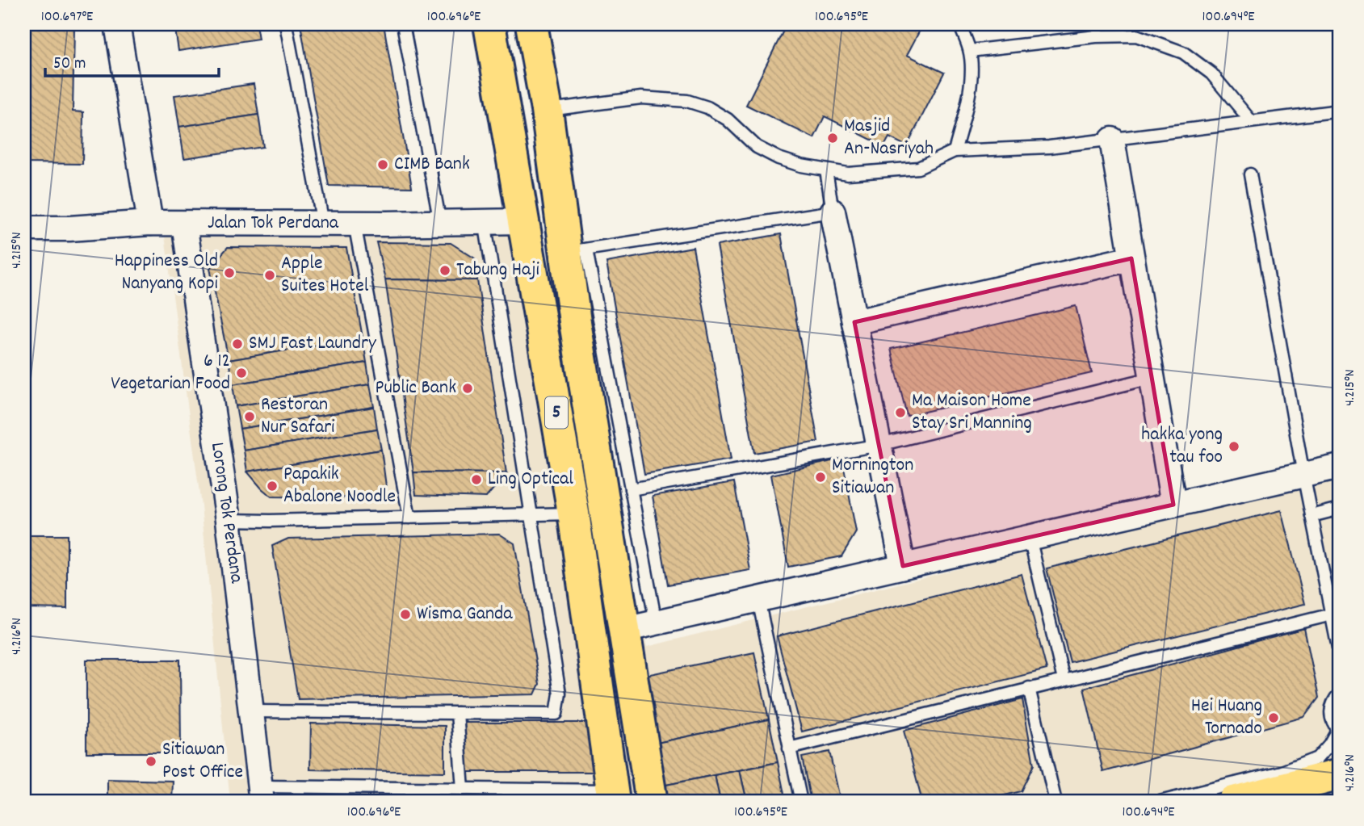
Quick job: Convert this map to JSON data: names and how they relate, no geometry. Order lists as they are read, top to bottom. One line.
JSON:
{"streets":{"main road":["5"],"street":["Jalan Tok Perdana","Lorong Tok Perdana"]},"crossings":[["Jalan Tok Perdana","5"],["Jalan Tok Perdana","Lorong Tok Perdana"]],"places":["Masjid An-Nasriyah","CIMB Bank","Tabung Haji","Happiness Old Nanyang Kopi","Apple Suites Hotel","SMJ Fast Laundry","6 12 Vegetarian Food","Public Bank","Ma Maison Home Stay Sri Manning","Restoran Nur Safari","hakka yong tau foo","Mornington Sitiawan","Ling Optical","Papakik Abalone Noodle","Wisma Ganda","Hei Huang Tornado","Sitiawan Post Office"],"scale_bar":"50 m","coordinates":["100.697°E","100.696°E","100.695°E","100.694°E","4.215°N","4.216°N"]}
